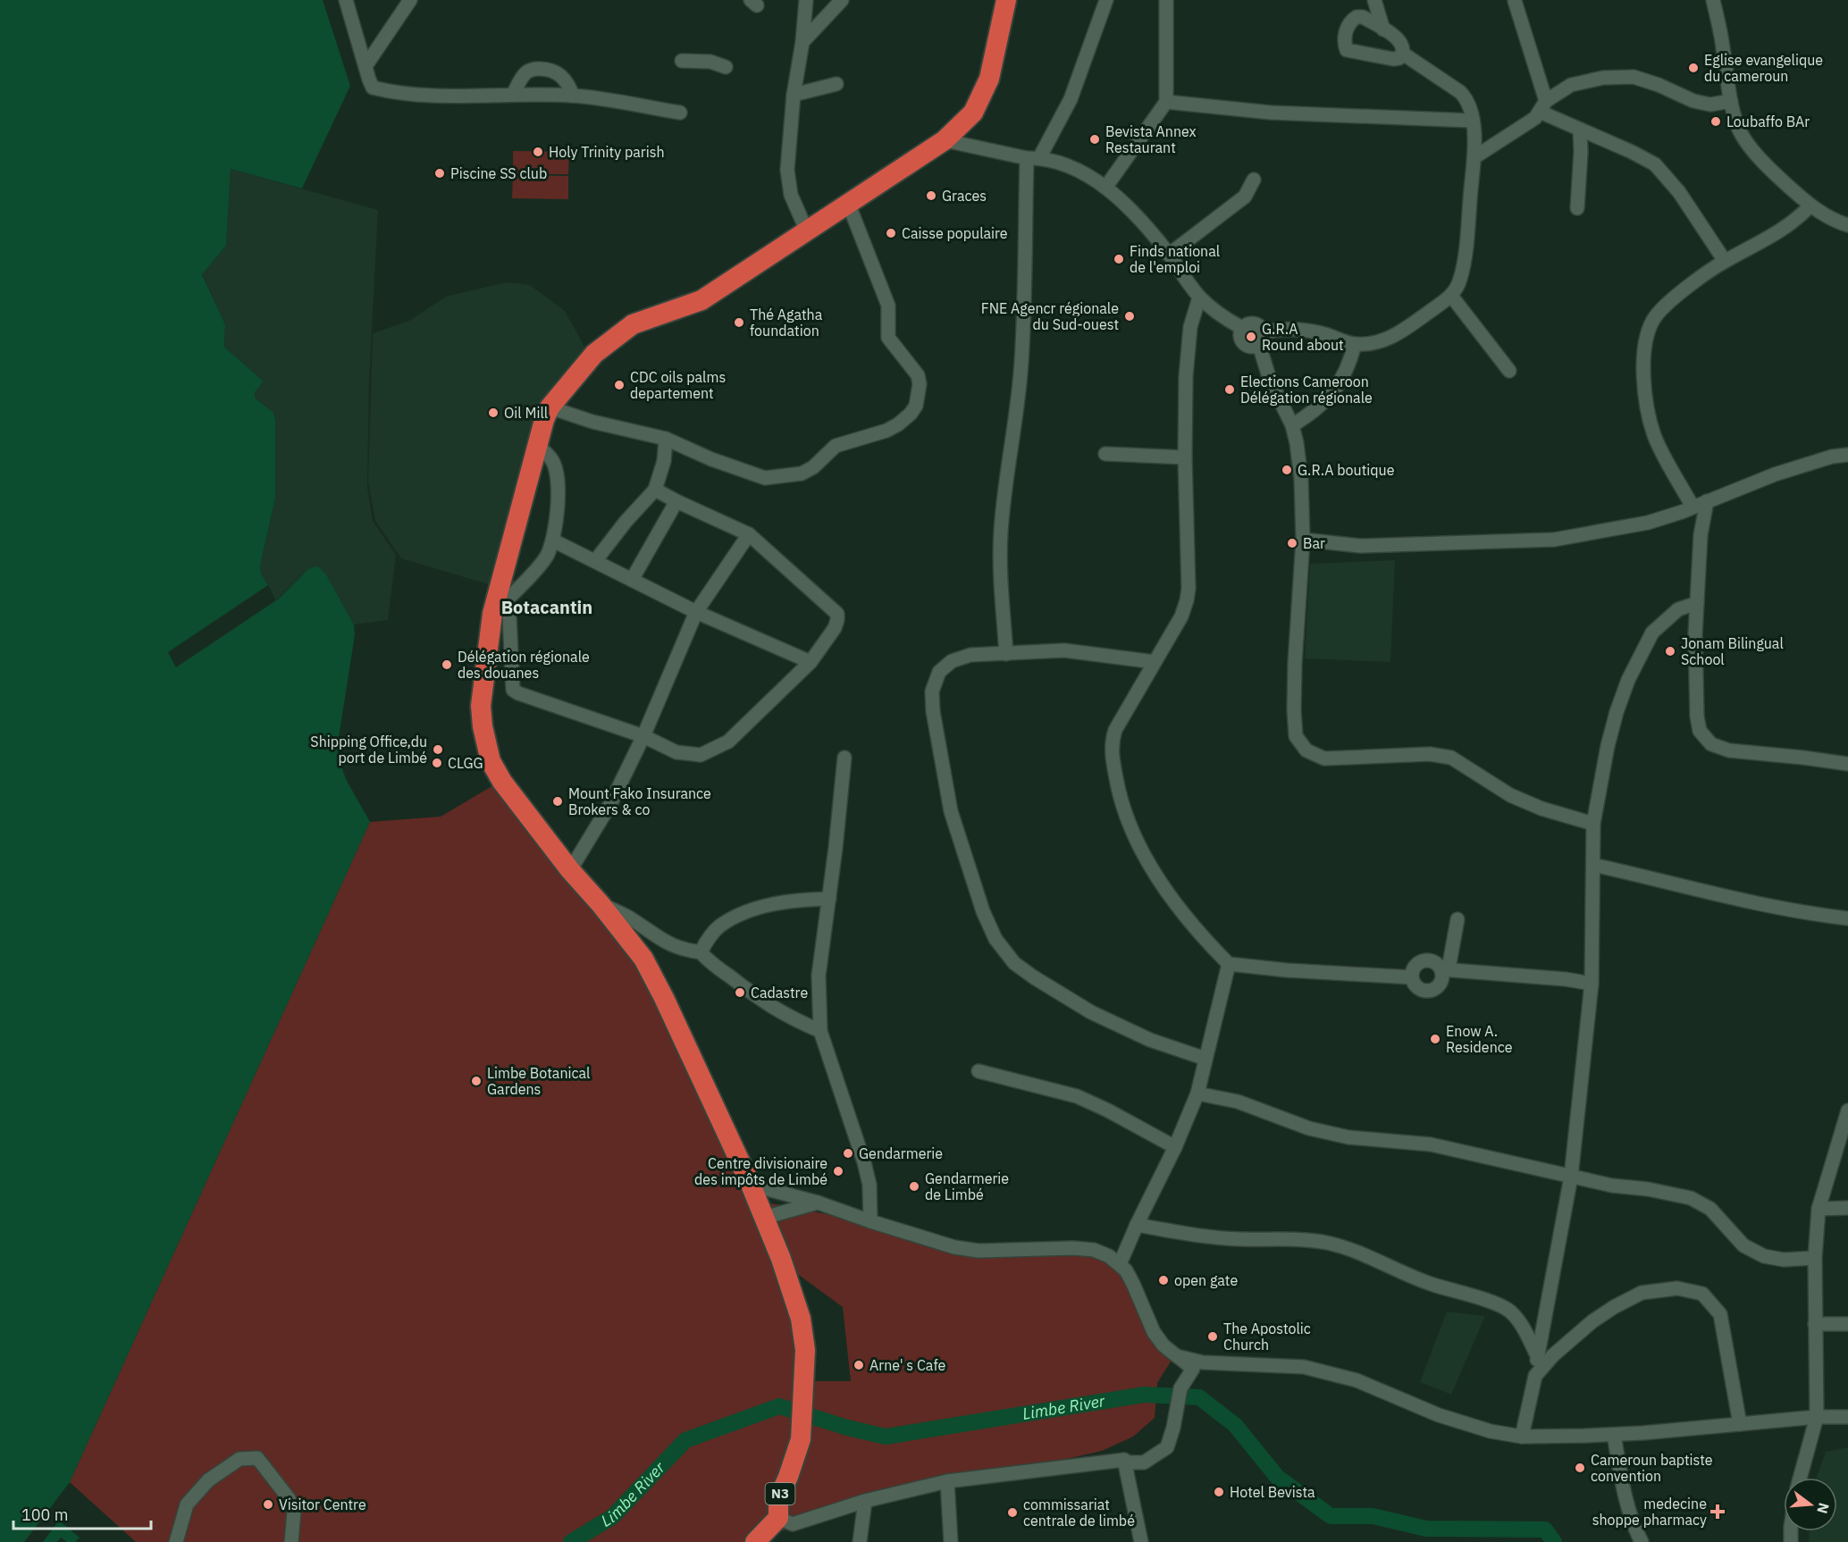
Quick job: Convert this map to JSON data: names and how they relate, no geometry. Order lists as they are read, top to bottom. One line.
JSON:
{"streets":{"highway":["N3"]},"districts":["Botacantin"],"water":["Limbe River"],"places":{"other":["Eglise evangelique du cameroun","Loubaffo BAr","Bevista Annex Restaurant","Holy Trinity parish","Piscine SS club","Graces","Caisse populaire","Finds national de l'emploi","FNE Agencr régionale du Sud-ouest","Thé Agatha foundation","G.R.A Round about","CDC oils palms departement","Elections Cameroon Délégation régionale","Oil Mill","G.R.A boutique","Bar","Jonam Bilingual School","Délégation régionale des douanes","Shipping Office,du port de Limbé","CLGG","Mount Fako Insurance Brokers & co","Cadastre","Enow A. Residence","Limbe Botanical Gardens","Gendarmerie","Centre divisionaire des impôts de Limbé","Gendarmerie de Limbé","open gate","The Apostolic Church","Arne' s Cafe","Cameroun baptiste convention","Hotel Bevista","Visitor Centre","commissariat centrale de limbé"],"health":["medecine shoppe pharmacy"]},"scale_bar":"100 m","north":"right"}
